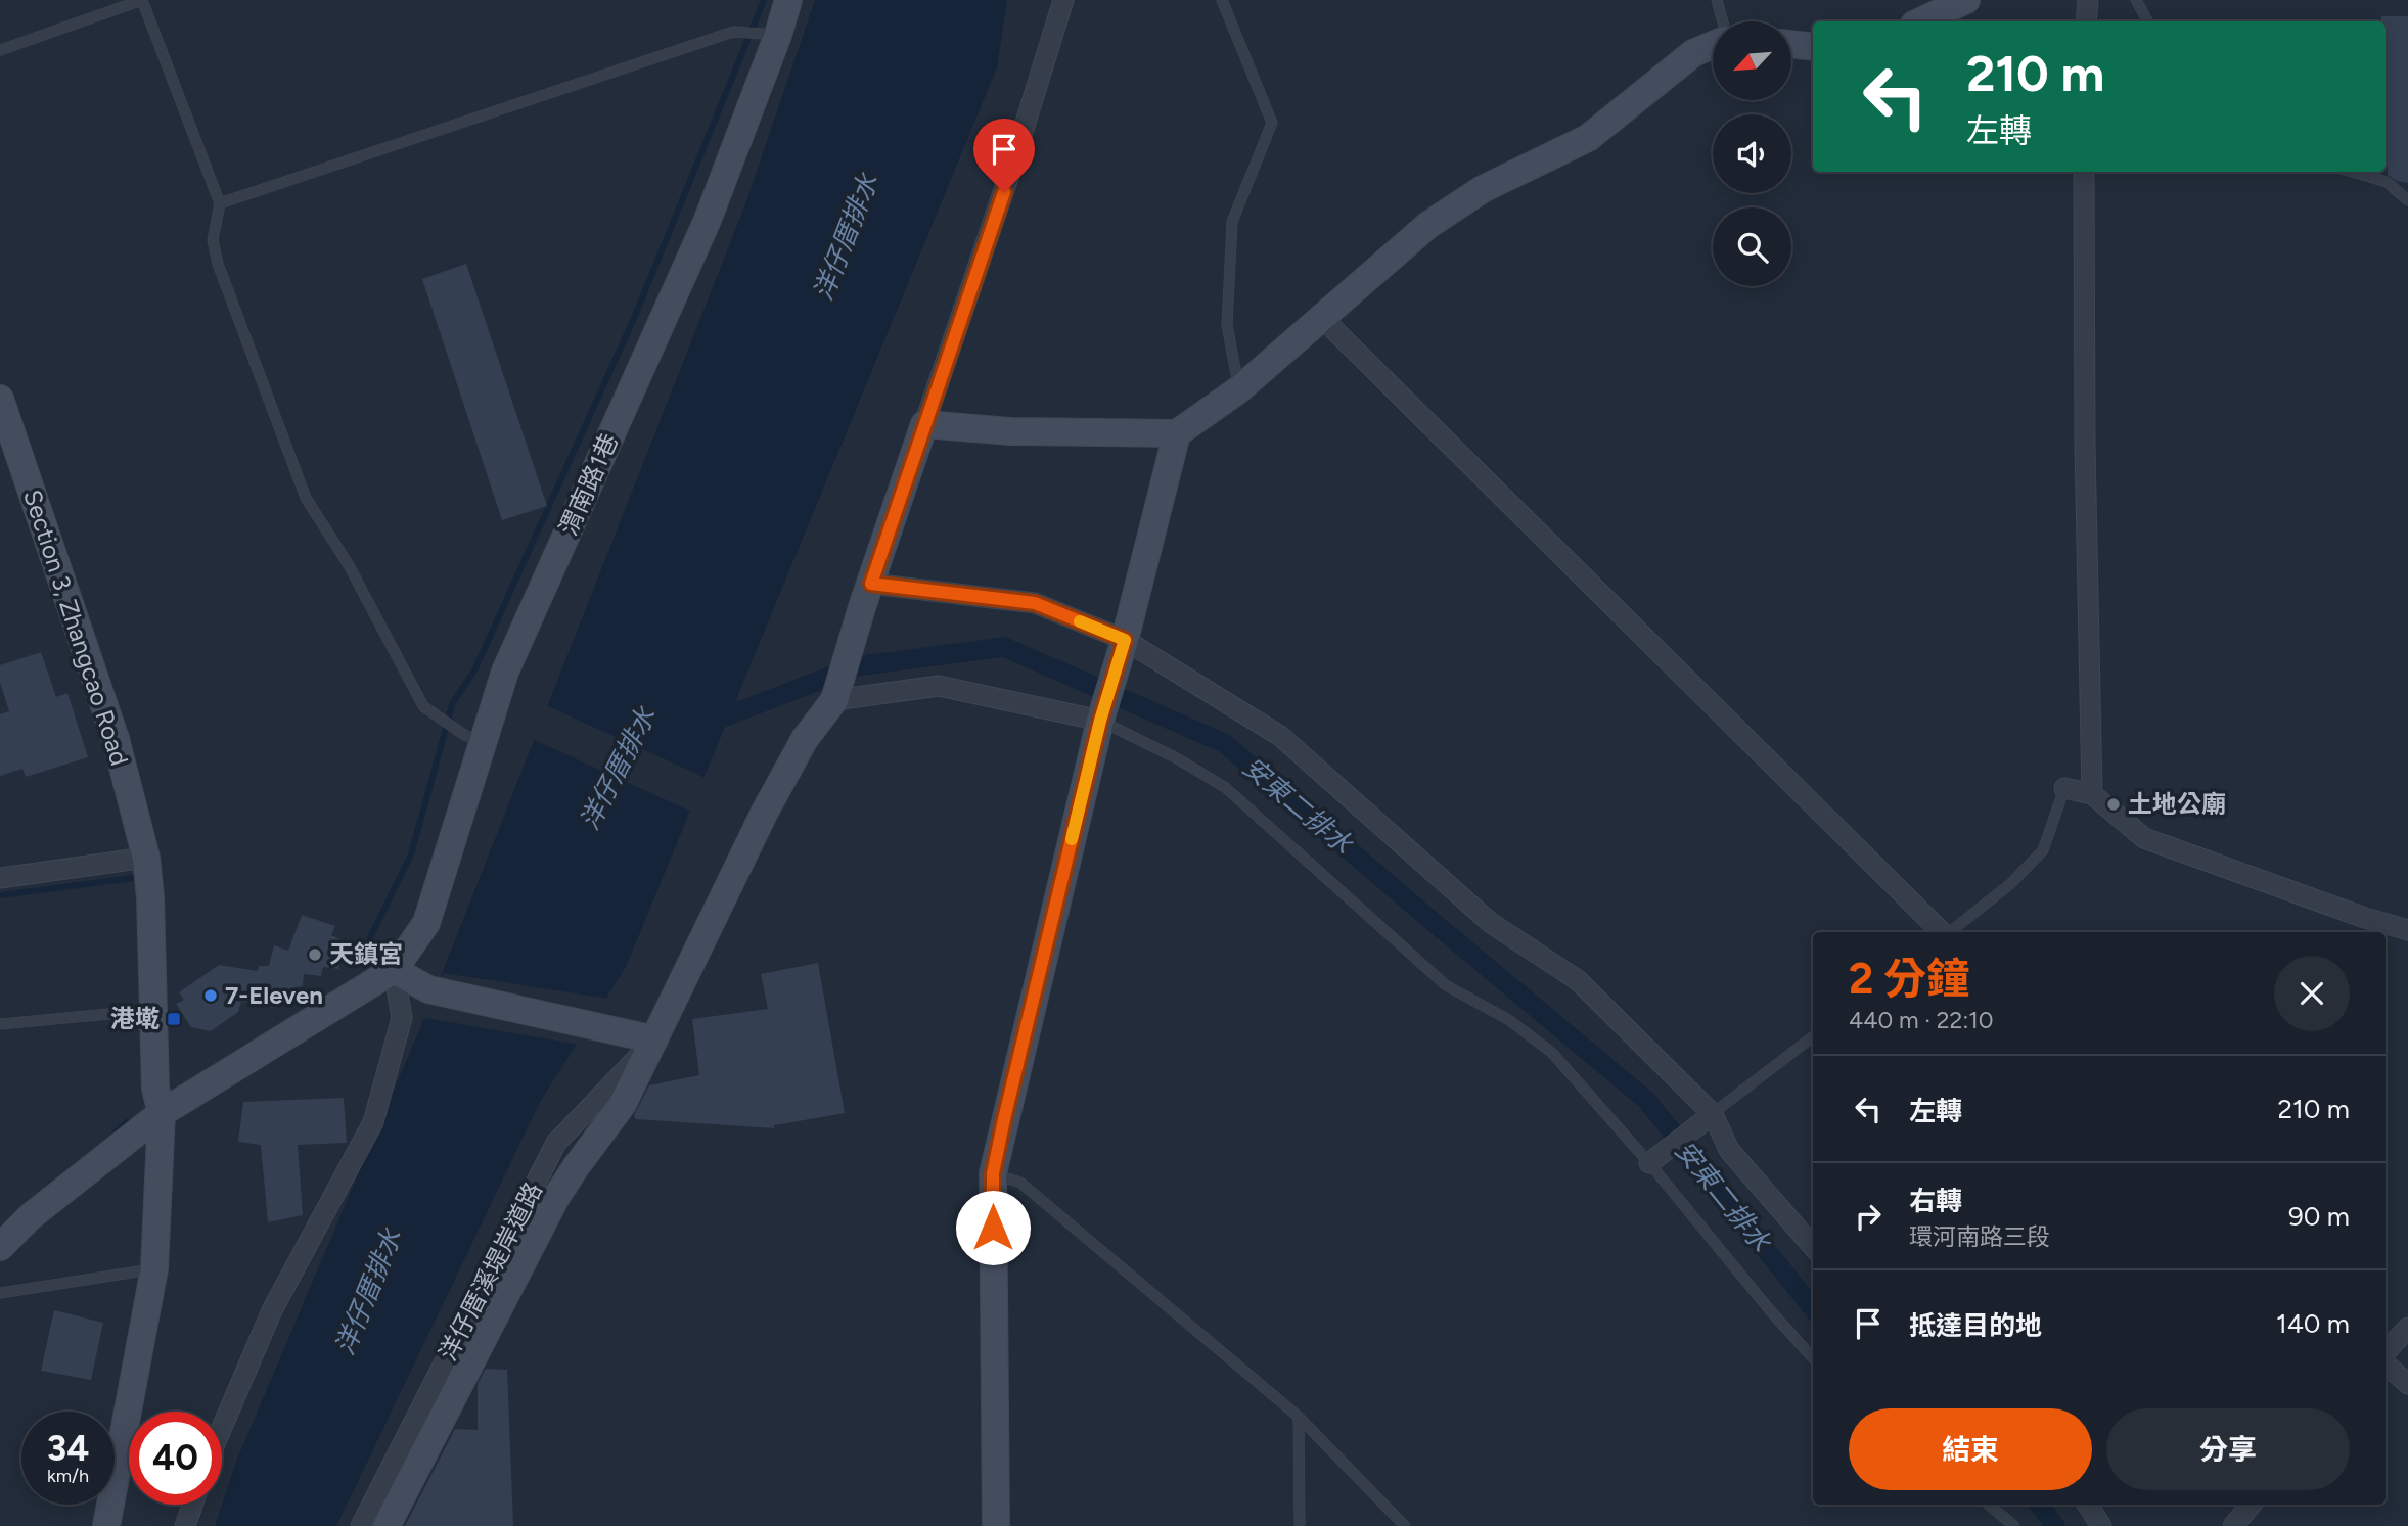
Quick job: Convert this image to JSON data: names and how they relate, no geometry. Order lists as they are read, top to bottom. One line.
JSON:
{"streets":{"street":["渭南路1巷","Section 3, Zhangcao Road","洋仔厝溪堤岸道路"]},"water":["洋仔厝排水","安東二排水"],"places":{"other":["土地公廟","天鎮宮","7-Eleven"],"transit":["港墘"]},"north":"bottom left","page":{"turn":["210 m","左轉"],"heading":["2 分鐘","440 m · 22:10"],"list":[{"name":"左轉","value":"210 m"},{"name":"右轉","note":"環河南路三段","value":"90 m"},{"name":"抵達目的地","value":"140 m"}],"buttons":["結束","分享"],"speed":"34 km/h","limit":"40"}}
